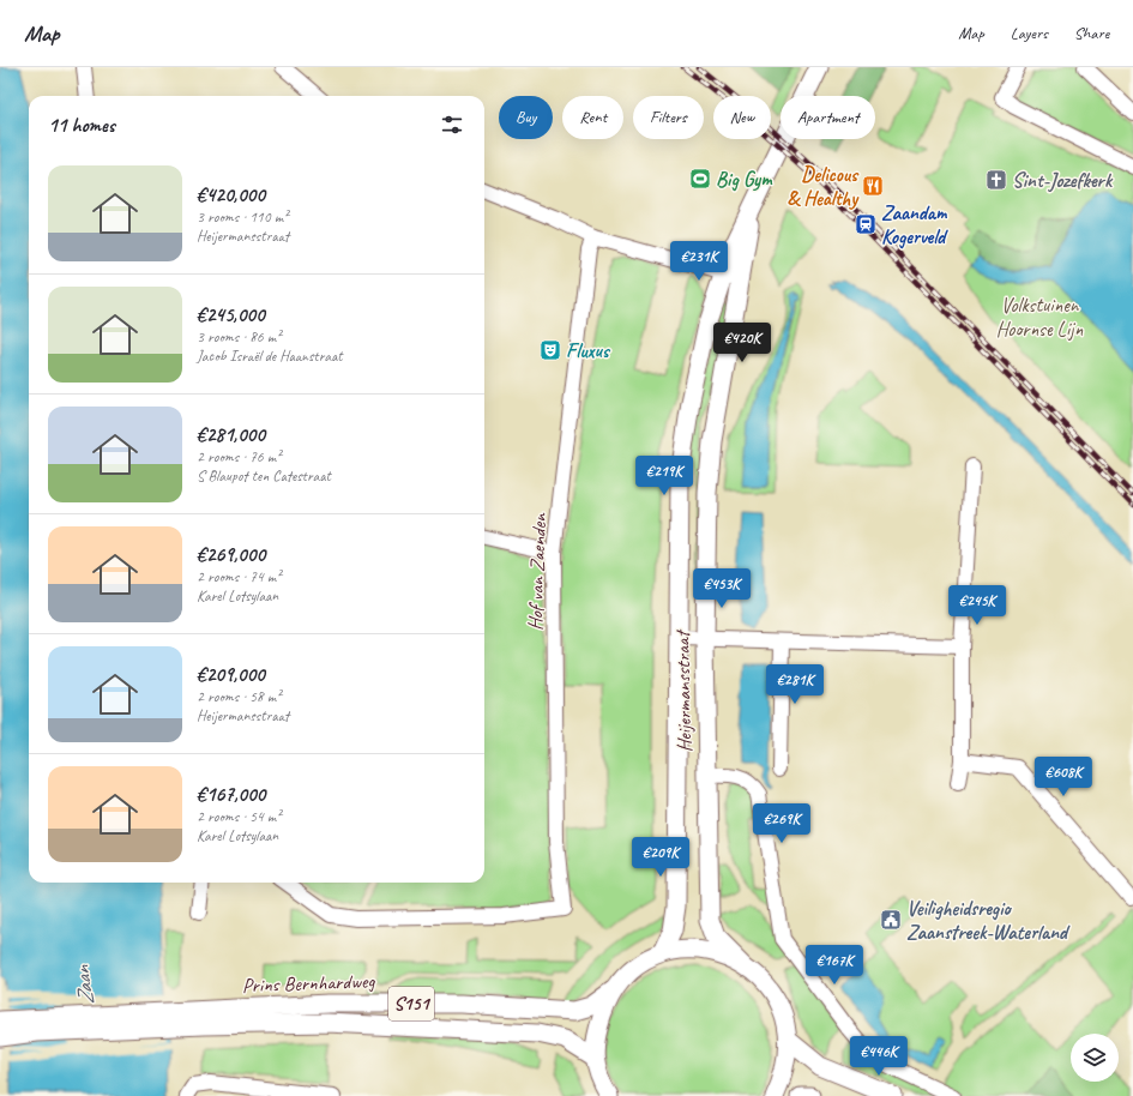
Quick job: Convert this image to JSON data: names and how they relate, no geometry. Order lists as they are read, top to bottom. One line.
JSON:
{"streets":{"main road":["Heijermansstraat","Prins Bernhardweg","S151"],"street":["Hof van Zaenden"]},"crossings":[["Heijermansstraat","S151"],["Prins Bernhardweg","S151"]],"water":["Zaan"],"parks":["Volkstuinen Hoornse Lijn"],"places":{"sports":["Big Gym"],"church":["Sint-Jozefkerk"],"restaurant":["Delicous & Healthy"],"station":["Zaandam Kogerveld"],"theatre":["Fluxus"],"public building":["Veiligheidsregio Zaanstreek-Waterland"]},"page":{"header":"Map","nav":["Map","Layers","Share"],"chip":["Buy","Rent","Filters","New","Apartment"],"heading":"11 homes","list":[{"name":"€420,000","note":"3 rooms · 110 m² · Heijermansstraat"},{"name":"€245,000","note":"3 rooms · 86 m² · Jacob Israël de Haanstraat"},{"name":"€281,000","note":"2 rooms · 76 m² · S Blaupot ten Catestraat"},{"name":"€269,000","note":"2 rooms · 74 m² · Karel Lotsylaan"},{"name":"€209,000","note":"2 rooms · 58 m² · Heijermansstraat"},{"name":"€167,000","note":"2 rooms · 54 m² · Karel Lotsylaan"}],"price":["€231K","€420K","€219K","€453K","€245K","€281K","€608K","€269K","€209K","€167K","€446K"]}}
